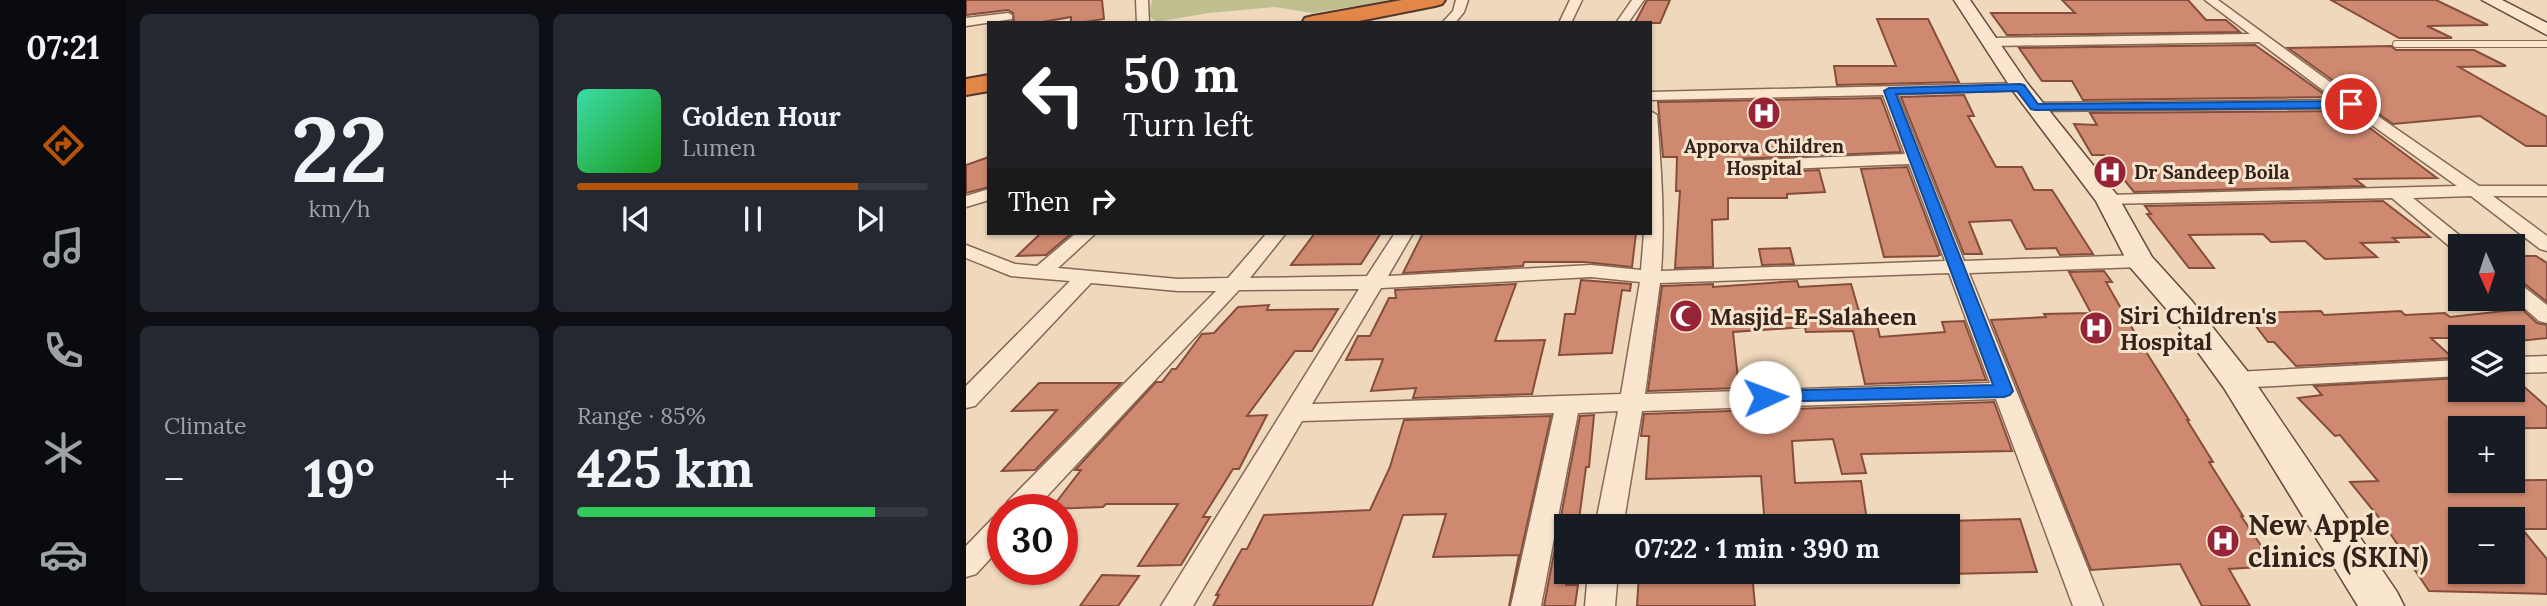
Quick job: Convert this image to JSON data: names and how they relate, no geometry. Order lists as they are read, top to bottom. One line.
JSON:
{"places":{"hospital":["Apporva Children Hospital","Dr Sandeep Boila","Siri Children's Hospital","New Apple clinics (SKIN)"],"mosque":["Masjid-E-Salaheen"]},"north":"bottom","page":{"tabs":"07:21","tile":[["22","km/h"],"Climate",["Range · 85%","425 km"]],"turn":["50 m","Turn left"],"song":["Golden Hour","Lumen"],"then":"Then","map_buttons":["+","−"],"heat":["−","19°","+"],"limit":"30","trip":"07:22 · 1 min · 390 m"}}
